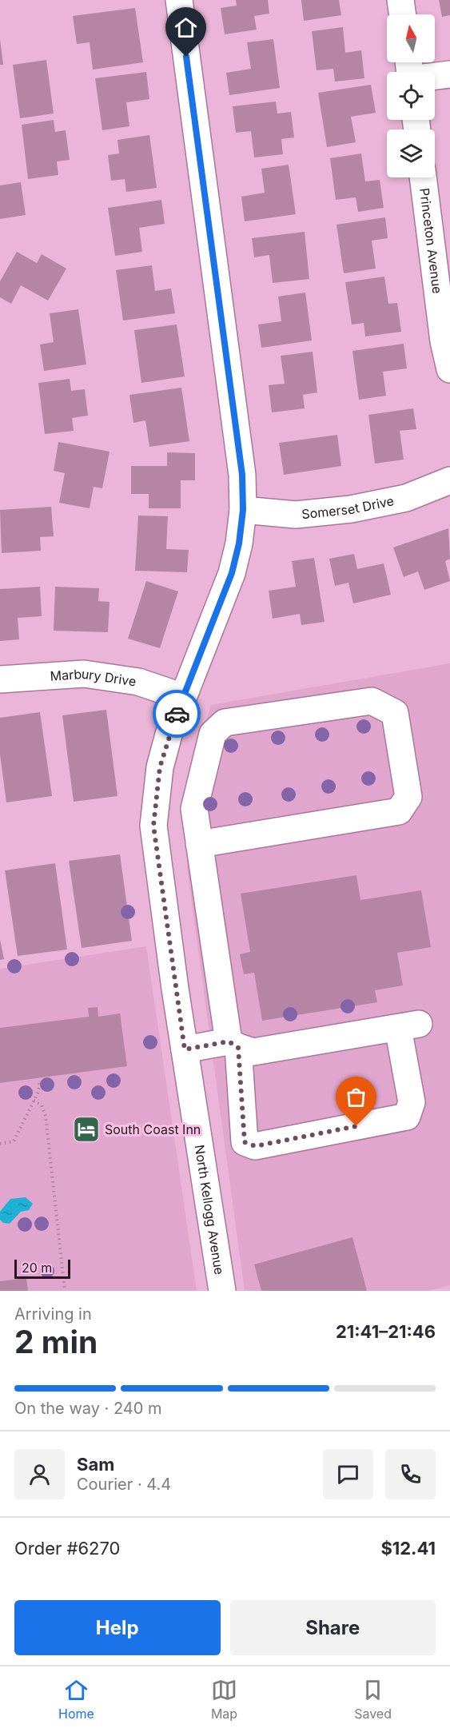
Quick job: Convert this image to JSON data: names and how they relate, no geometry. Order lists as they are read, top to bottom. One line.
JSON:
{"streets":{"street":["Princeton Avenue","Somerset Drive","Marbury Drive","North Kellogg Avenue"]},"crossings":[["Somerset Drive","North Kellogg Avenue"],["Marbury Drive","North Kellogg Avenue"]],"places":{"hotel":["South Coast Inn"]},"scale_bar":"20 m","north":"top","page":{"scale":"20 m","heading":["2 min","Arriving in","21:41–21:46"],"panel":["Sam","Courier · 4.4","Order #6270","$12.41"],"bar":"On the way · 240 m","buttons":["Help","Share"],"tabs":["Home","Map","Saved"]}}
